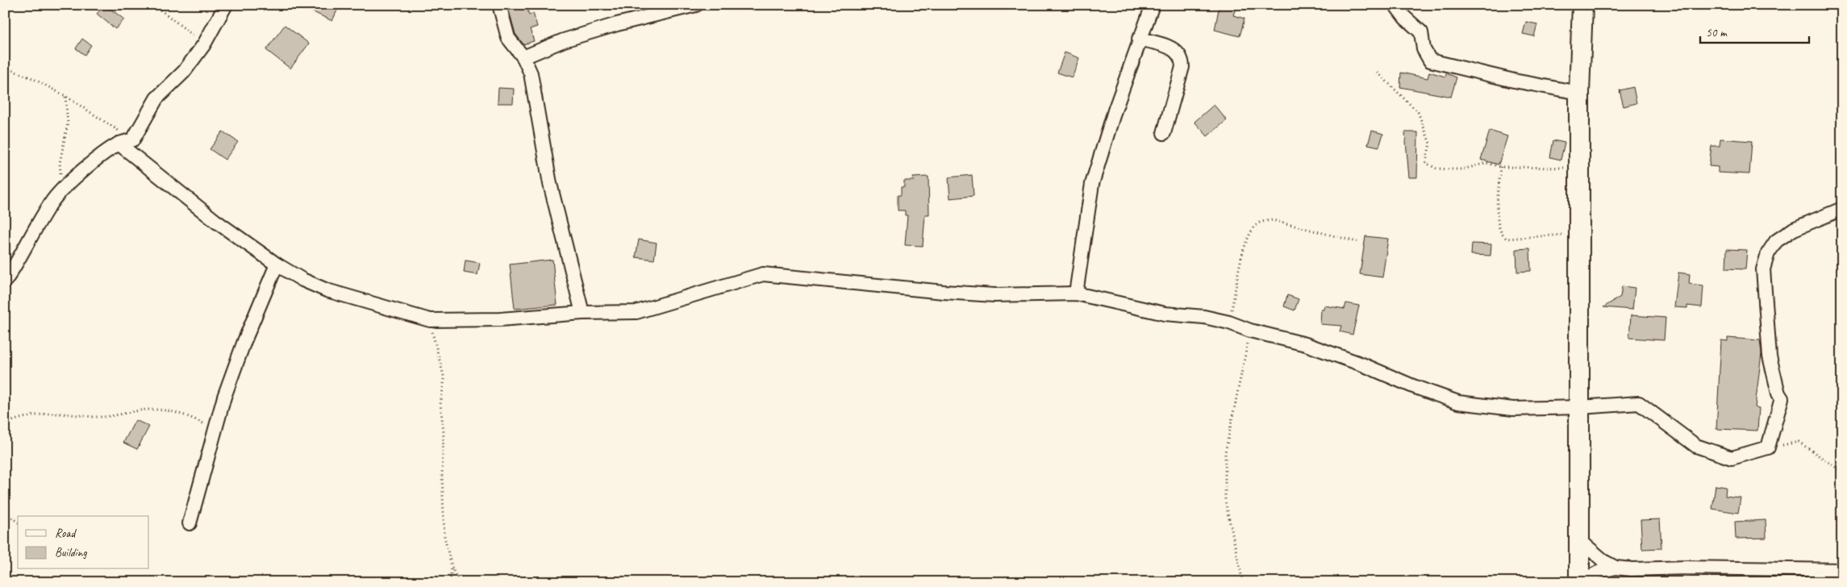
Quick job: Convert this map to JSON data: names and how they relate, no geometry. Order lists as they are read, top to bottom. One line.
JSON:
{"legend":["Road","Building"],"scale_bar":"50 m"}
